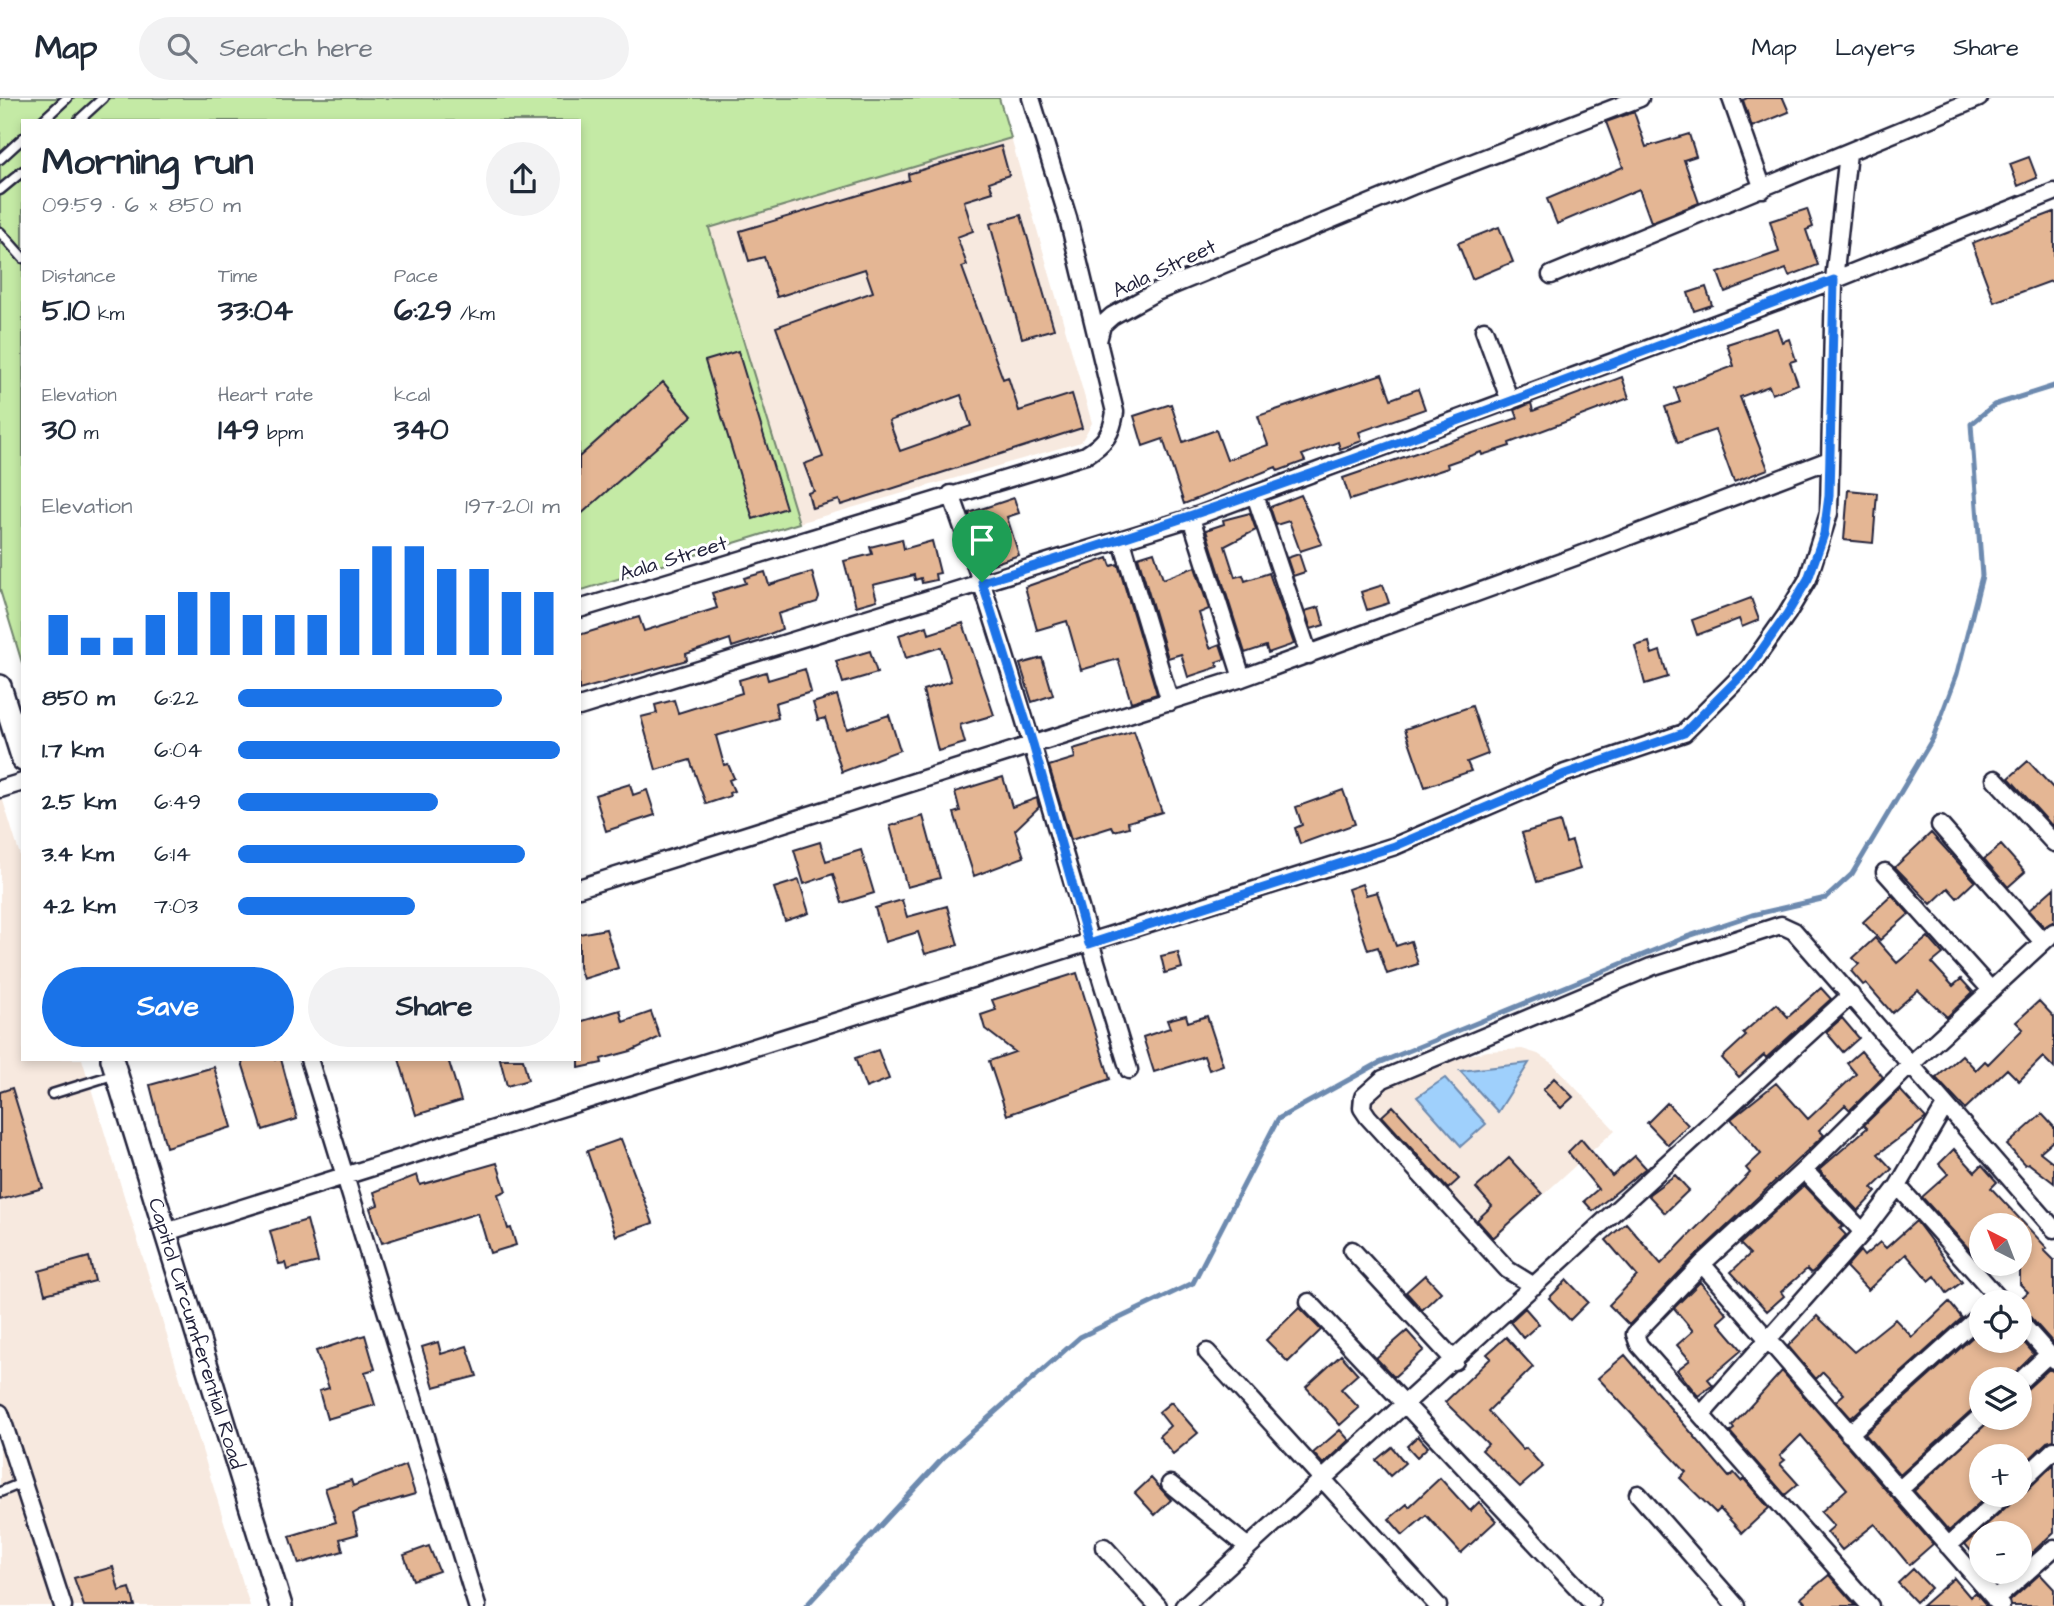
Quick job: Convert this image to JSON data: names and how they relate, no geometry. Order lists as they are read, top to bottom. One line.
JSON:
{"streets":{"main road":["Capitol Circumferential Road"],"street":["Aala Street"]},"north":"top left","page":{"header":"Map","search":"Search here","nav":["Map","Layers","Share"],"heading":["Morning run","09:59 · 6 × 850 m"],"stats":[["Distance","5.10 km"],["Time","33:04"],["Pace","6:29 /km"],["Elevation","30 m"],["Heart rate","149 bpm"],["kcal","340"]],"chart":["Elevation","197–201 m"],"list":[{"name":"850 m","note":"6:22"},{"name":"1.7 km","note":"6:04"},{"name":"2.5 km","note":"6:49"},{"name":"3.4 km","note":"6:14"},{"name":"4.2 km","note":"7:03"}],"buttons":["Save","Share"],"map_buttons":["+","−"]}}
